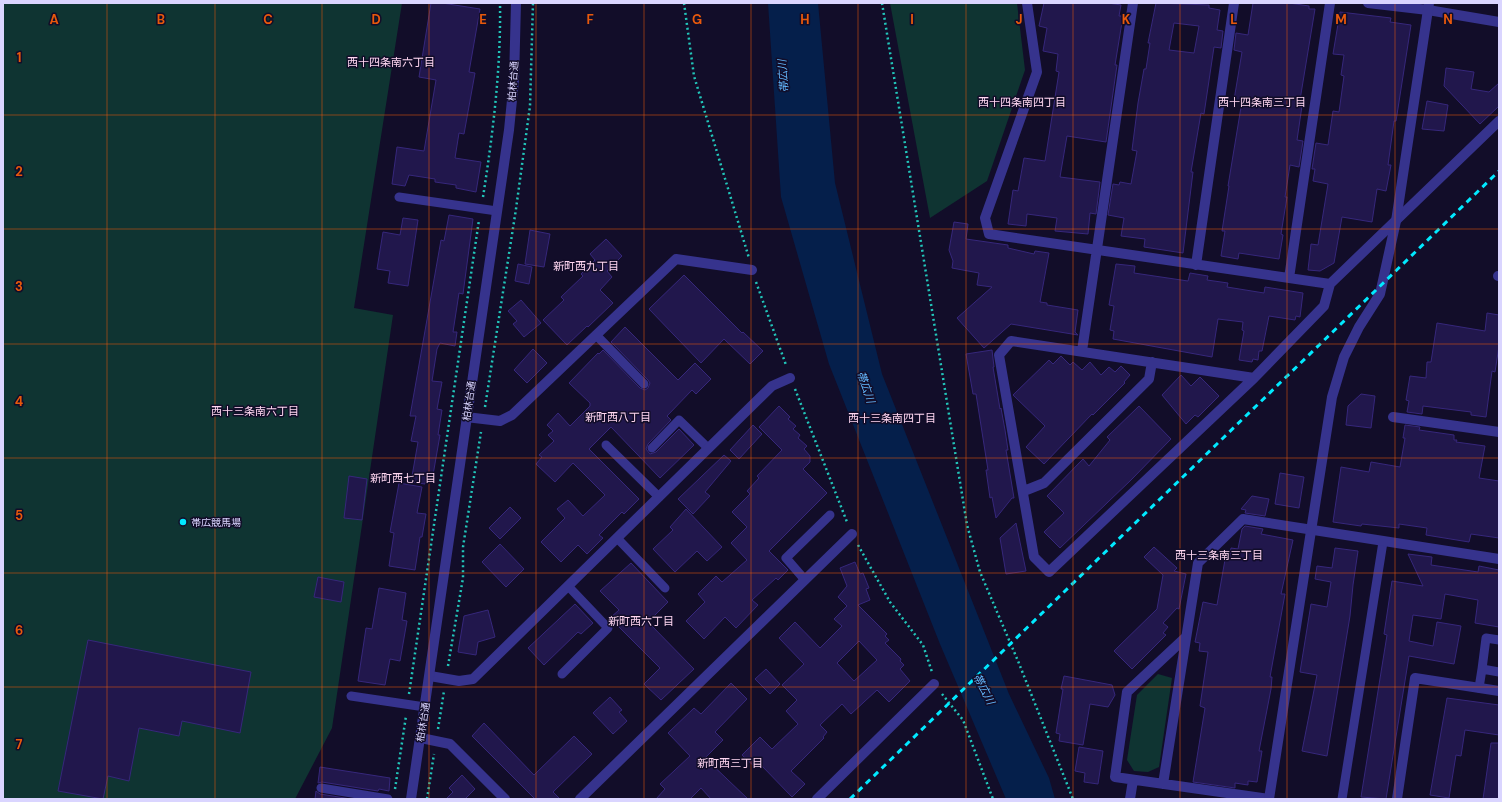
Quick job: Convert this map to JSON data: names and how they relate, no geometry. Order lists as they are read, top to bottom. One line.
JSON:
{"streets":{"street":["柏林台通"]},"districts":["西十四条南六丁目","西十四条南四丁目","西十四条南三丁目","新町西九丁目","西十三条南六丁目","新町西八丁目","西十三条南四丁目","新町西七丁目","西十三条南三丁目","新町西六丁目","新町西三丁目"],"water":["帯広川"],"places":["帯広競馬場"],"grid":{"columns":["A","B","C","D","E","F","G","H","I","J","K","L","M","N"],"rows":["1","2","3","4","5","6","7"]}}
